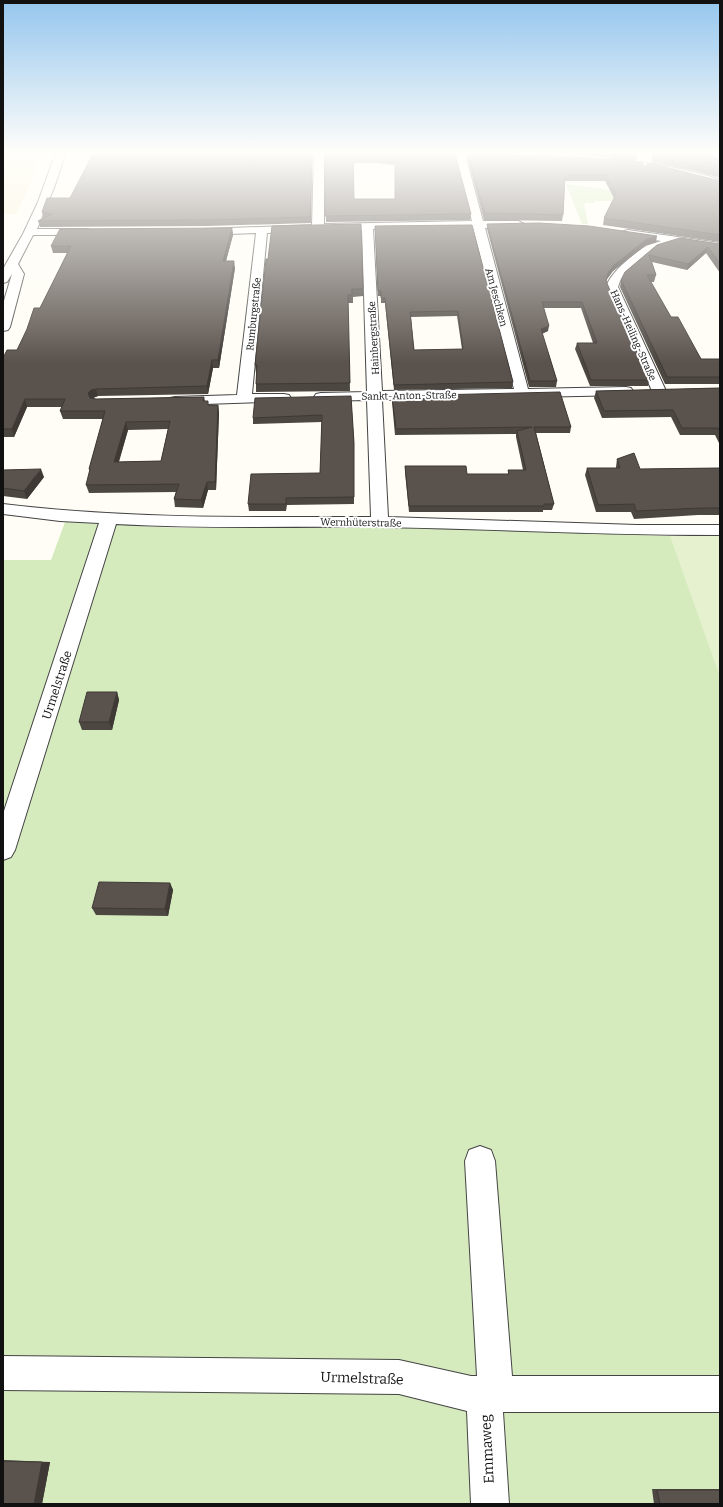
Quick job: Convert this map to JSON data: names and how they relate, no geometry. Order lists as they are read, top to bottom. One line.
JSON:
{"streets":{"street":["Am Jeschken","Rumburgstraße","Hans-Heiling-Straße","Hainbergstraße","Sankt-Anton-Straße","Wernhüterstraße","Urmelstraße","Emmaweg"]},"crossings":[["Am Jeschken","Sankt-Anton-Straße"],["Rumburgstraße","Sankt-Anton-Straße"],["Hans-Heiling-Straße","Sankt-Anton-Straße"],["Hainbergstraße","Sankt-Anton-Straße"],["Hainbergstraße","Wernhüterstraße"],["Wernhüterstraße","Urmelstraße"],["Urmelstraße","Emmaweg"]]}
